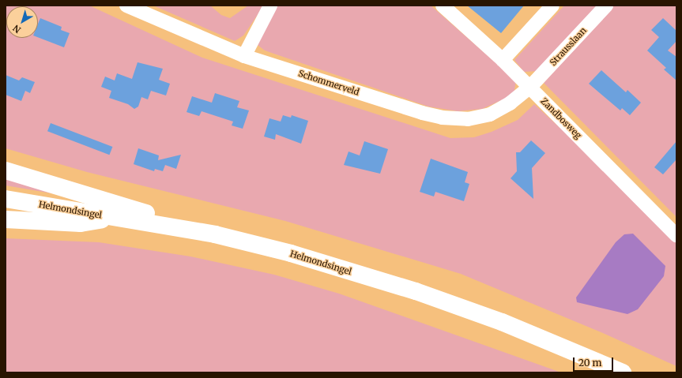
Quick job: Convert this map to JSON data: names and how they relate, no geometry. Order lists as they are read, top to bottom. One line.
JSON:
{"streets":{"main road":["Helmondsingel"],"street":["Strausslaan","Schommerveld","Zandbosweg"]},"crossings":[["Strausslaan","Schommerveld"],["Strausslaan","Zandbosweg"],["Schommerveld","Zandbosweg"]],"scale_bar":"20 m","north":"bottom left"}
